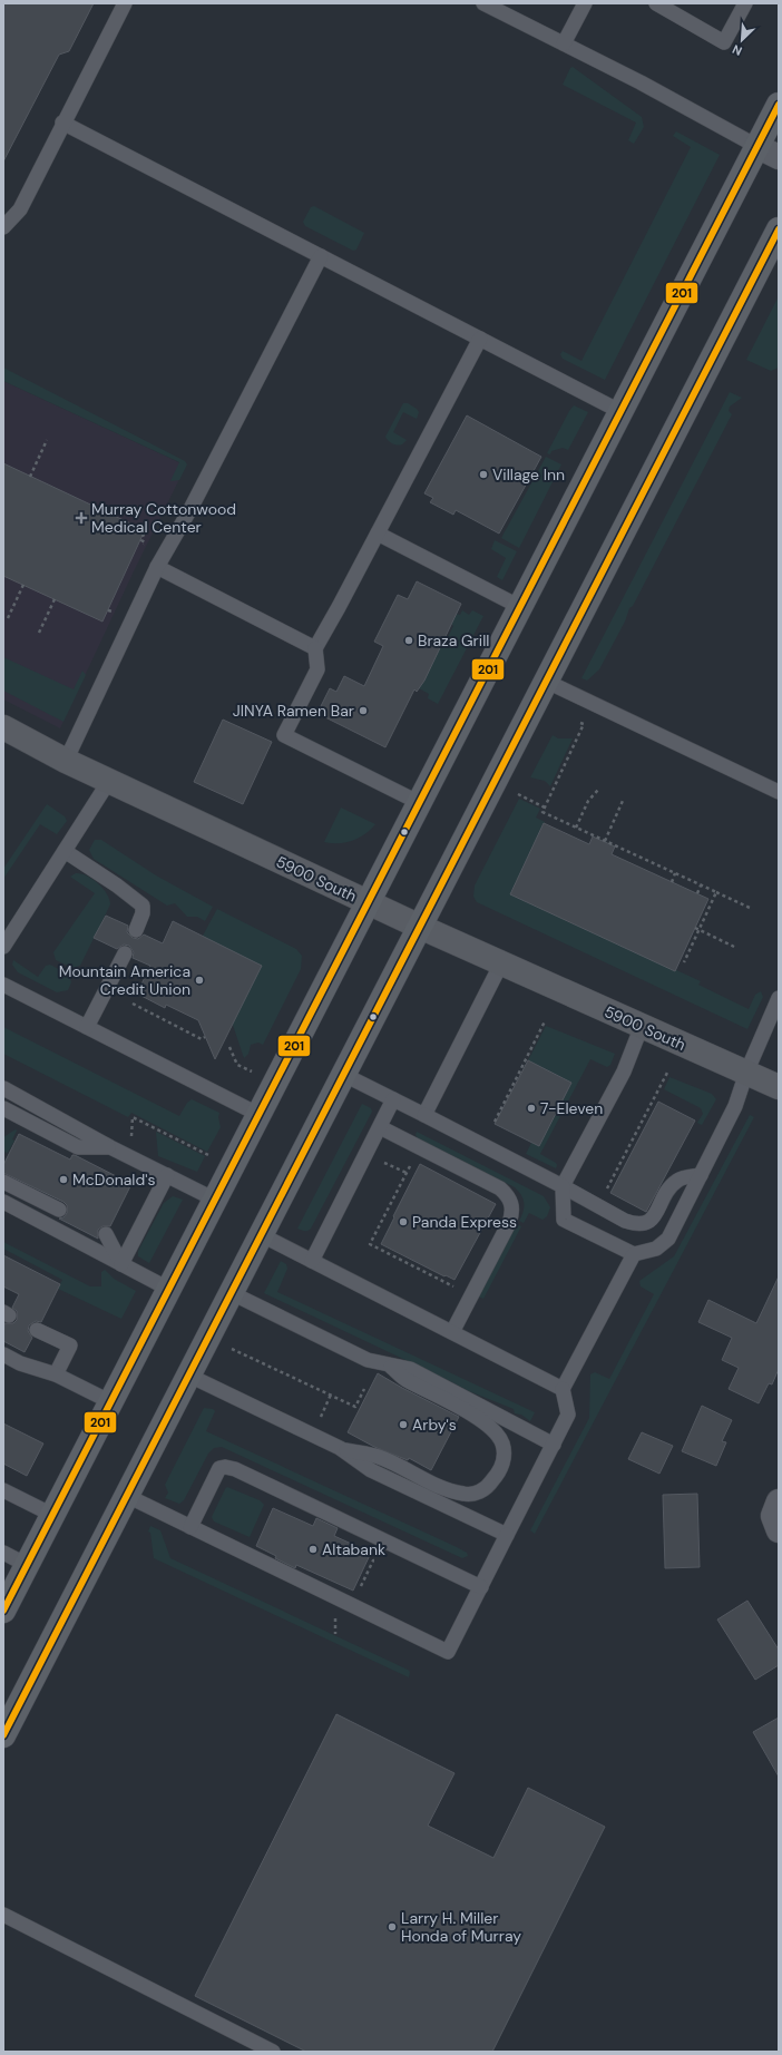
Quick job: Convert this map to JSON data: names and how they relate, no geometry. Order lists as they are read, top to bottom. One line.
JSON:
{"streets":{"main road":["5900 South"]},"places":{"other":["Village Inn","Braza Grill","JINYA Ramen Bar","Mountain America Credit Union","7-Eleven","McDonald's","Panda Express","Arby's","Altabank","Larry H. Miller Honda of Murray"],"health":["Murray Cottonwood Medical Center"]},"lines":["transit line 201"],"north":"bottom left"}
